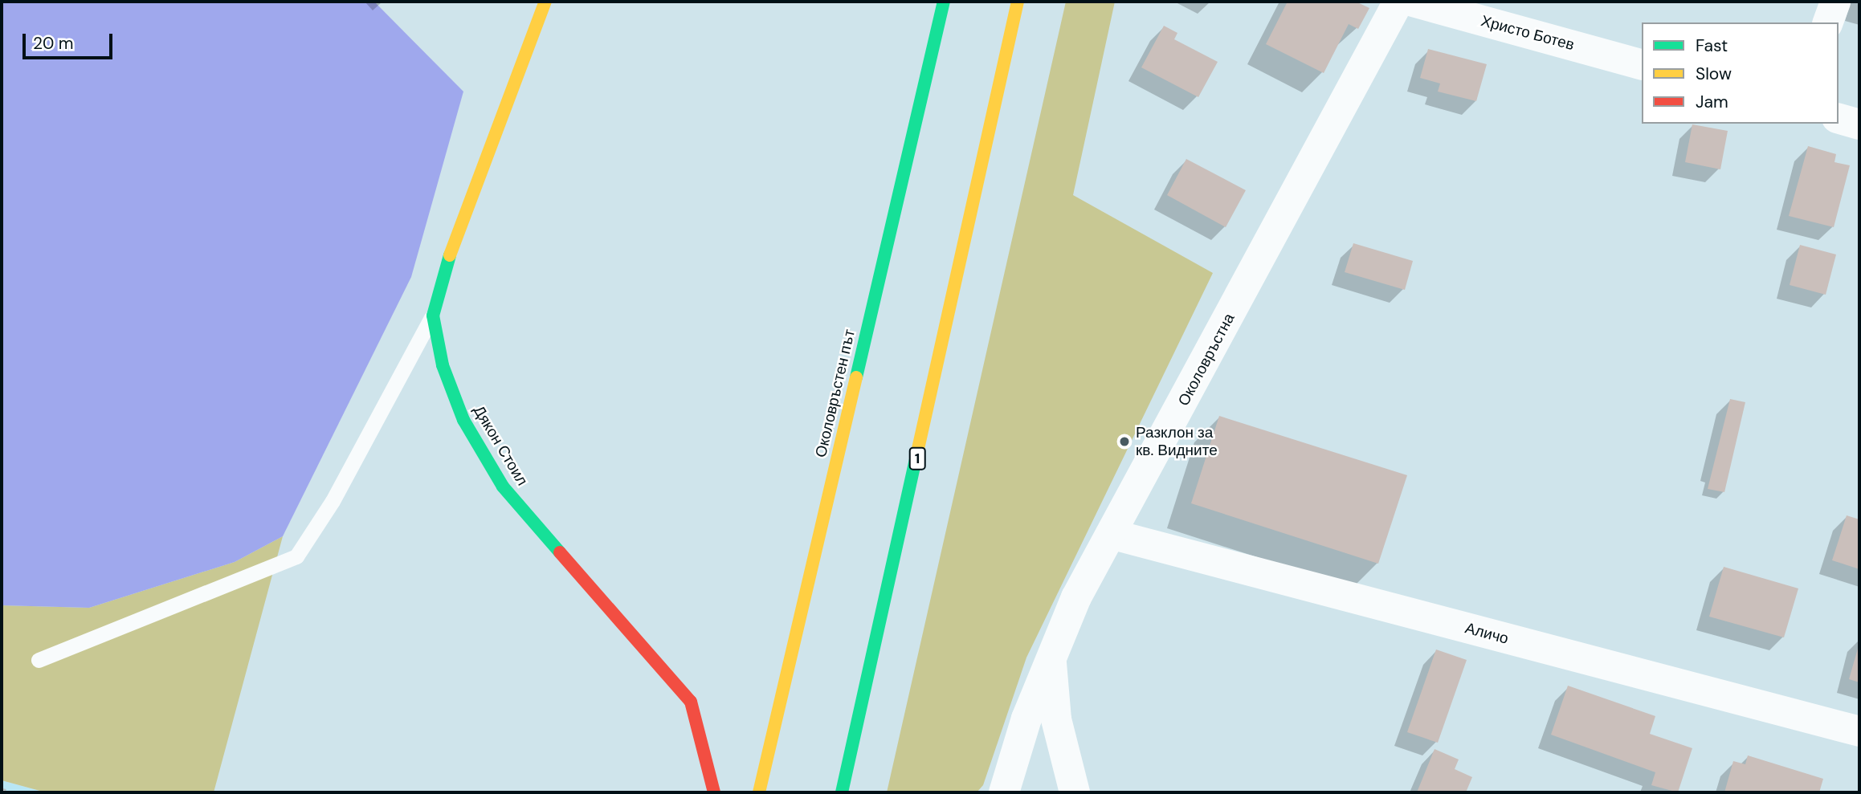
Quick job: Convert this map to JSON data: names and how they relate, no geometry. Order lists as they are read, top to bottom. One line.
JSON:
{"streets":{"main road":["Околовръстен път","Дякон Стоил","1"],"street":["Христо Ботев","Околовръстна","Аличо"]},"crossings":[["Околовръстна","Аличо"]],"places":["Разклон за кв. Видните"],"legend":["Fast","Slow","Jam"],"scale_bar":"20 m"}
